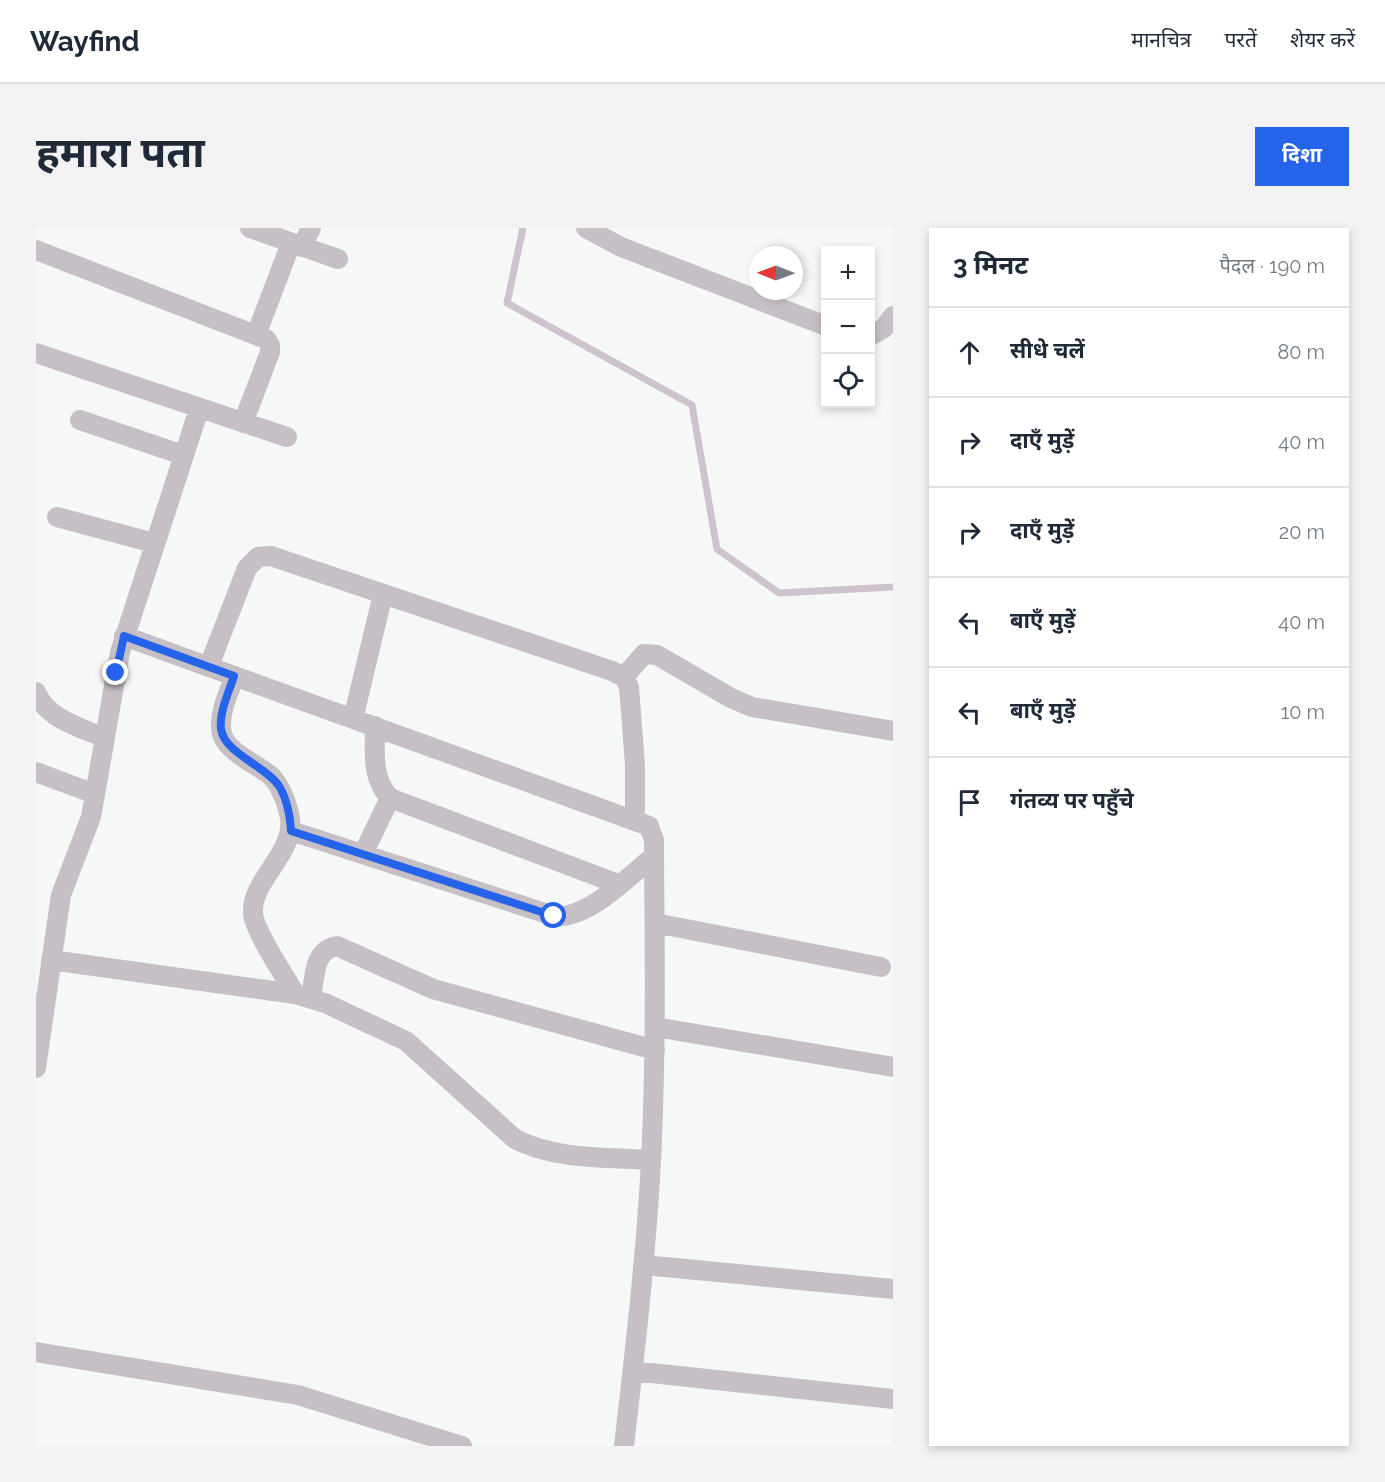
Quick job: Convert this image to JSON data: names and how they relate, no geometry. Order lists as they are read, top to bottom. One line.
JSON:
{"north":"left","page":{"header":"Wayfind","nav":["मानचित्र","परतें","शेयर करें"],"buttons":"दिशा","title":"हमारा पता","heading":["3 मिनट","पैदल · 190 m"],"map_buttons":["+","−"],"list":[["सीधे चलें","80 m"],["दाएँ मुड़ें","40 m"],["दाएँ मुड़ें","20 m"],["बाएँ मुड़ें","40 m"],["बाएँ मुड़ें","10 m"],"गंतव्य पर पहुँचे"]}}
